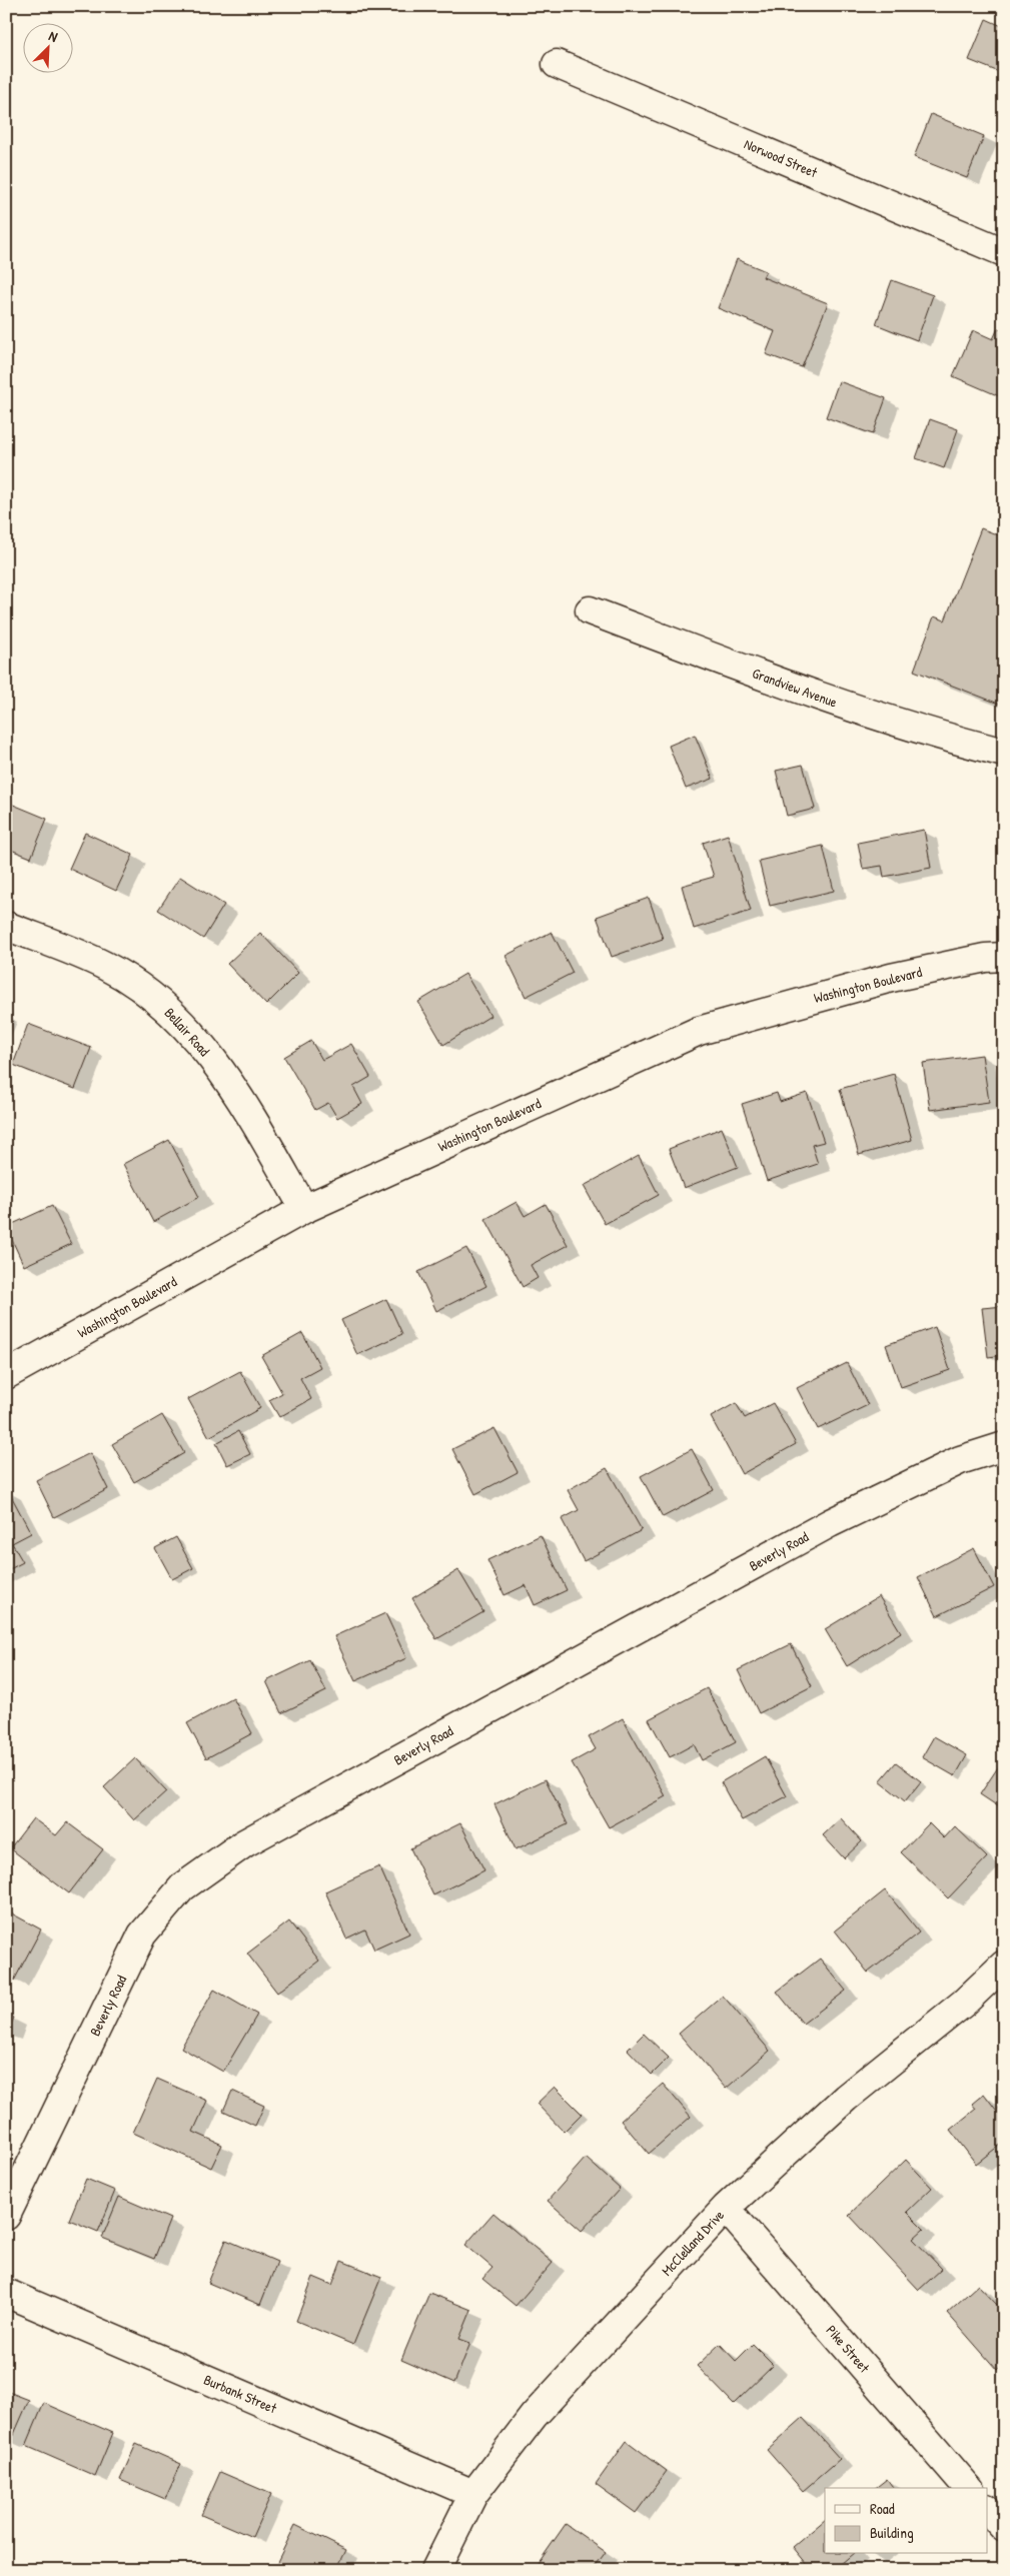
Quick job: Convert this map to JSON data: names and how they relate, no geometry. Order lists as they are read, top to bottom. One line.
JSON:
{"streets":{"street":["Norwood Street","Grandview Avenue","Washington Boulevard","Bellair Road","Beverly Road","McClelland Drive","Pike Street","Burbank Street"]},"crossings":[["Washington Boulevard","Bellair Road"],["McClelland Drive","Pike Street"],["McClelland Drive","Burbank Street"]],"legend":["Road","Building"],"north":"top right"}
